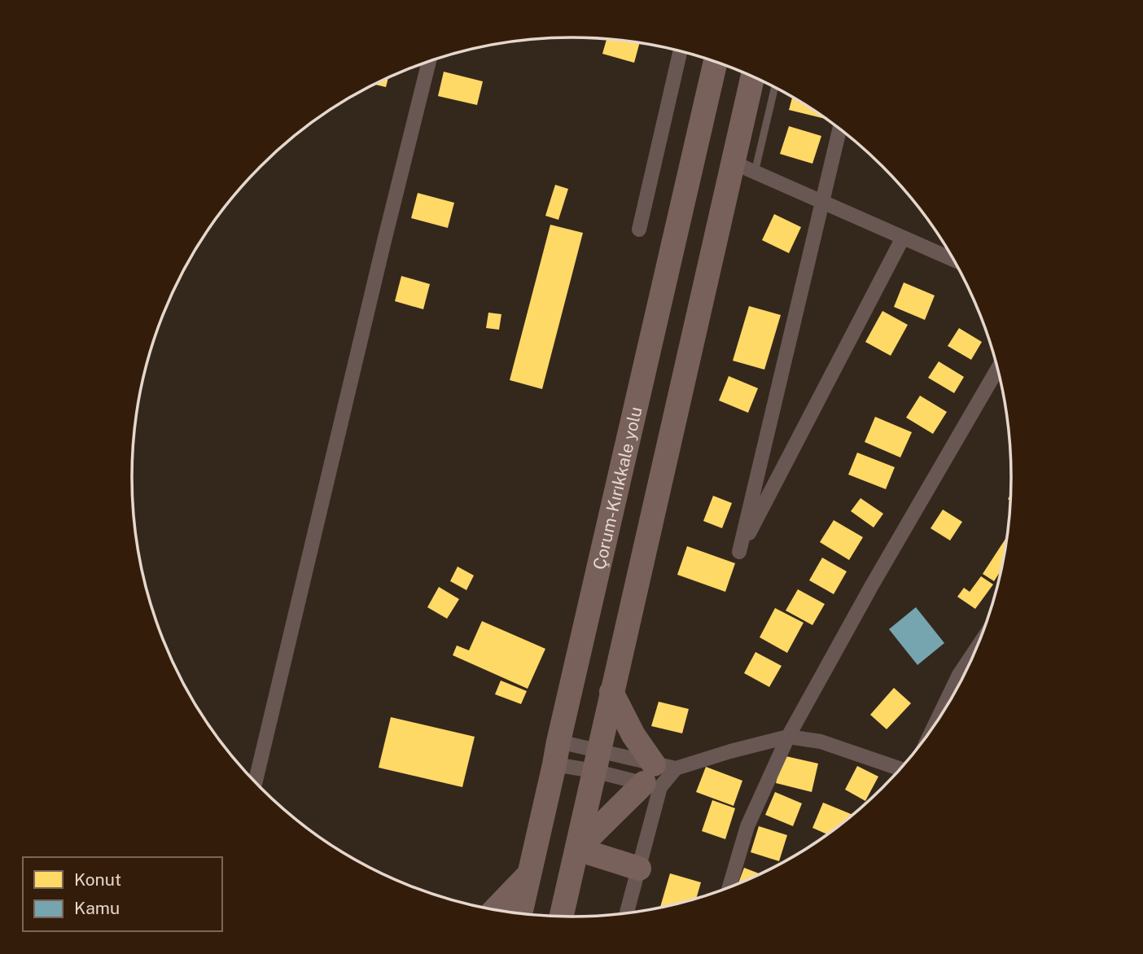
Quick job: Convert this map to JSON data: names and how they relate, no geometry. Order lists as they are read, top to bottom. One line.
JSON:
{"streets":{"highway":["Çorum-Kırıkkale yolu"]},"legend":["Konut","Kamu"]}
